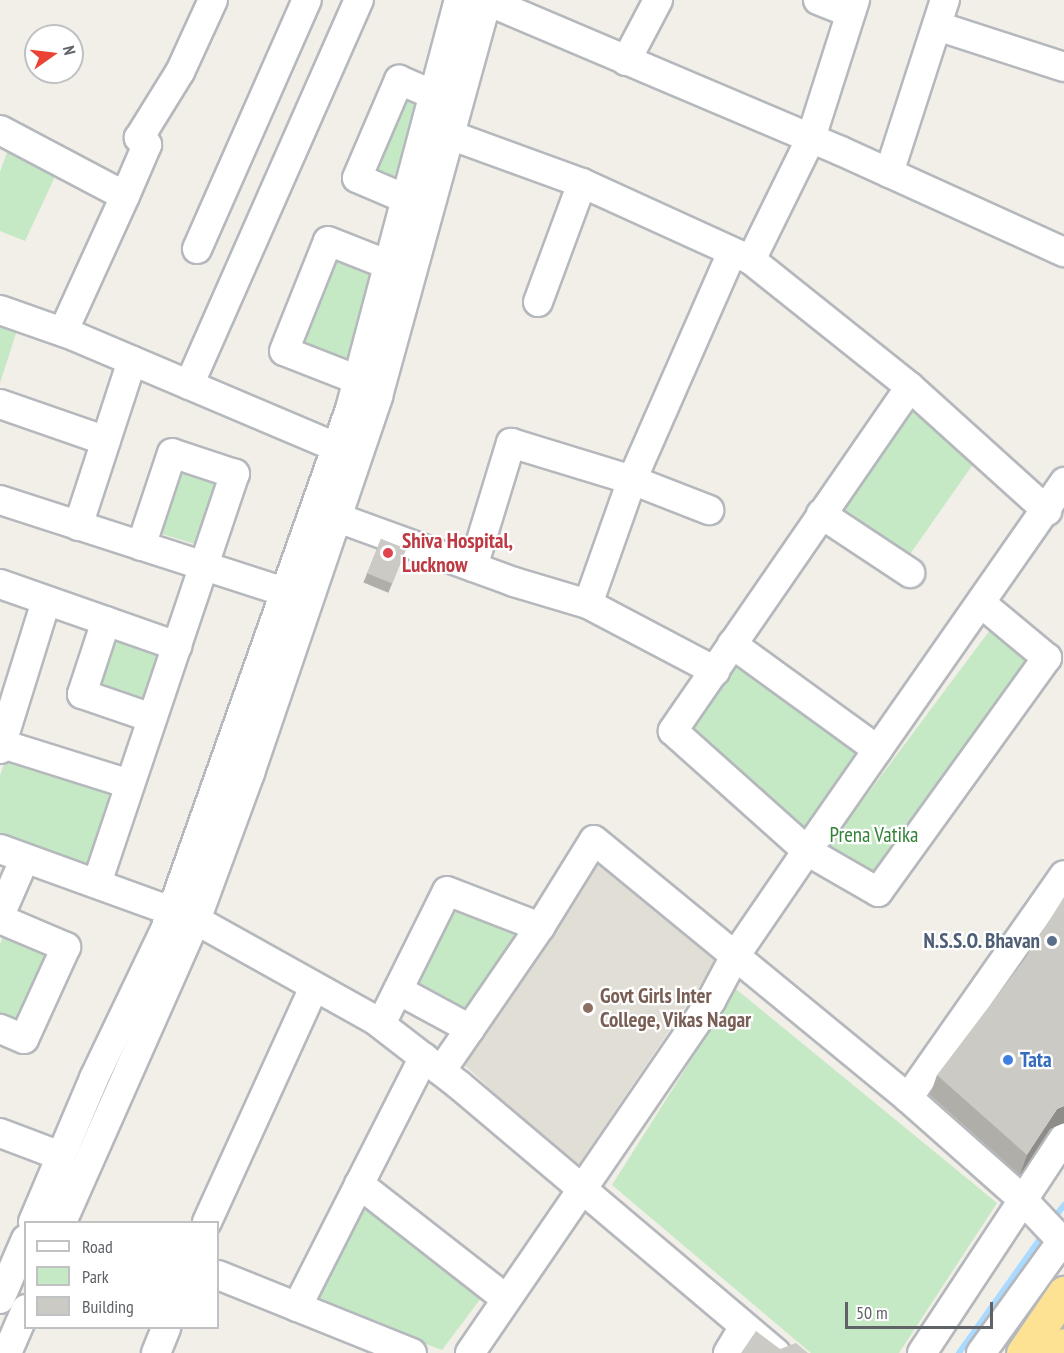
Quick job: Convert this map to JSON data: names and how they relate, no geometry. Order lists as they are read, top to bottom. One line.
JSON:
{"parks":["Prena Vatika"],"places":["Shiva Hospital, Lucknow","N.S.S.O. Bhavan","Govt Girls Inter College, Vikas Nagar","Tata"],"legend":["Road","Park","Building"],"scale_bar":"50 m","north":"right"}
